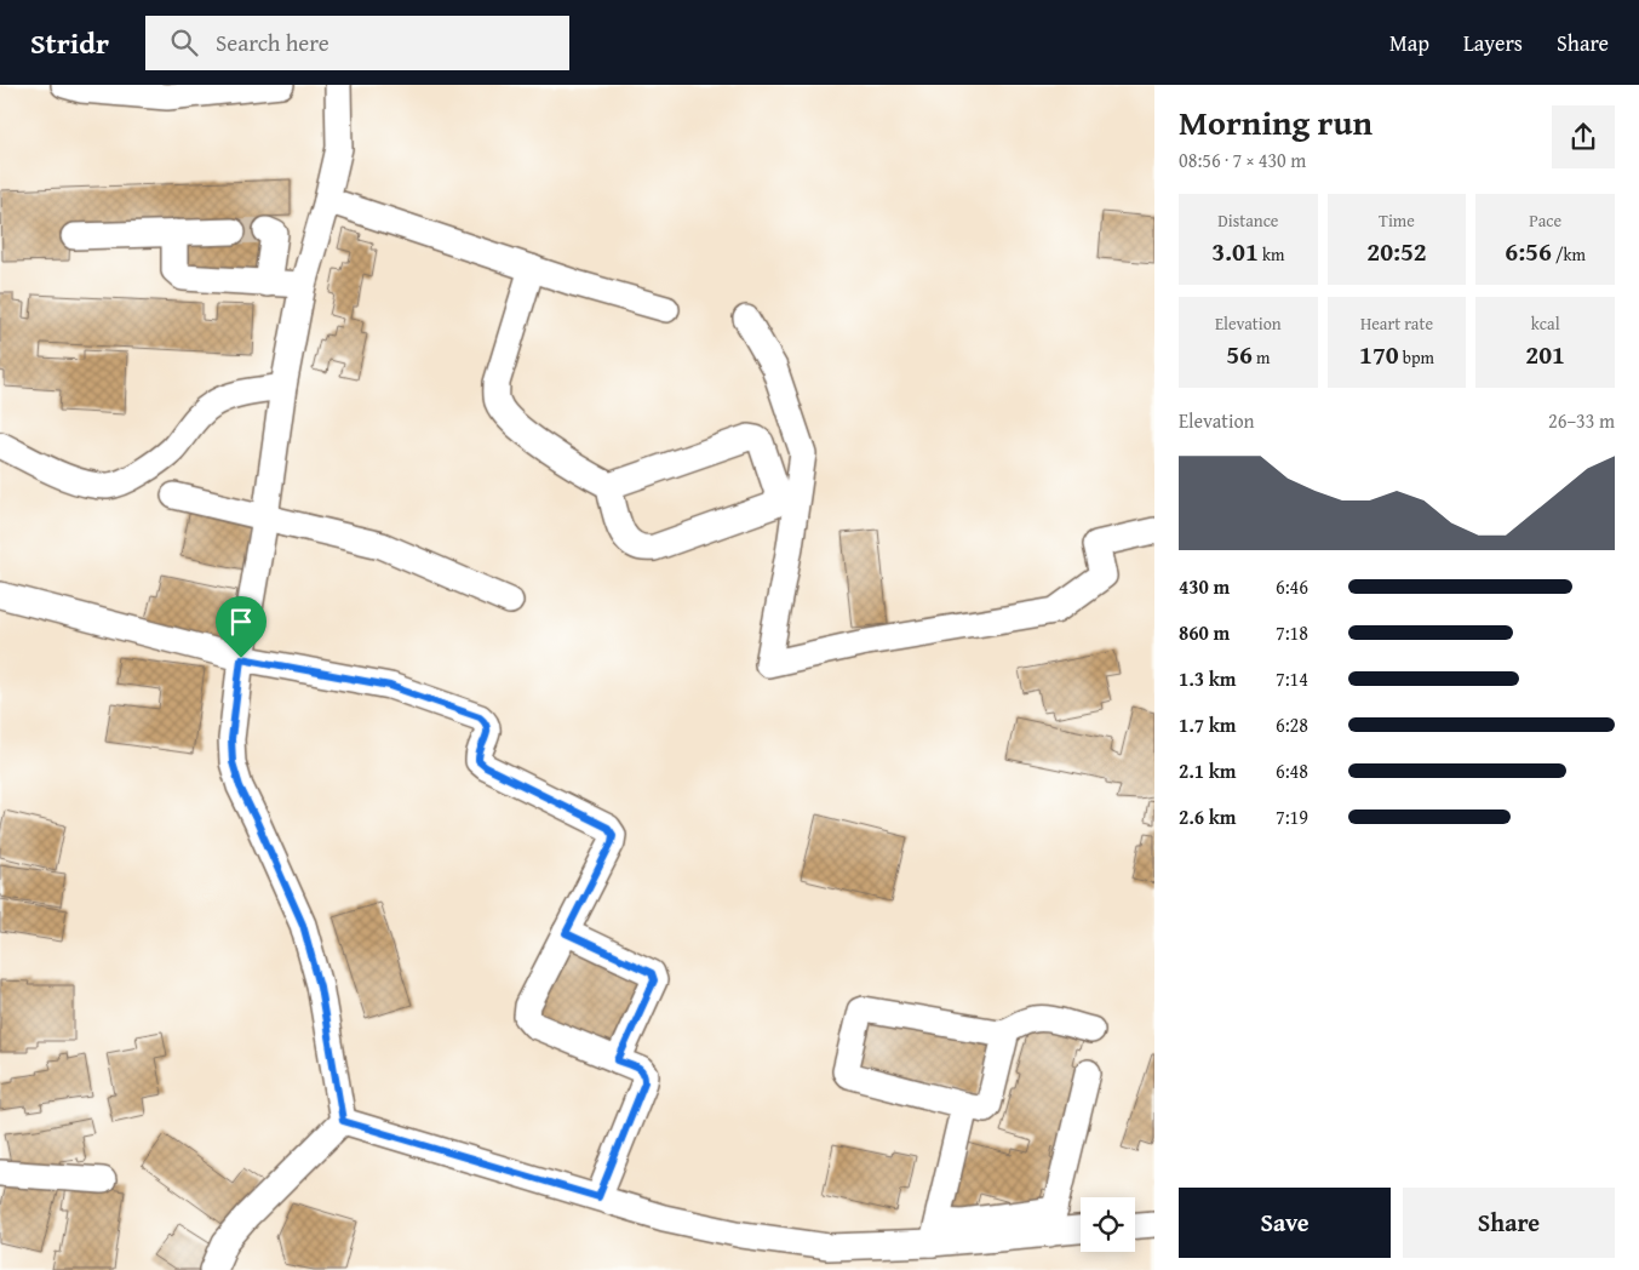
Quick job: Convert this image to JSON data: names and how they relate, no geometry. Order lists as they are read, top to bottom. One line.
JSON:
{"page":{"header":"Stridr","search":"Search here","nav":["Map","Layers","Share"],"heading":["Morning run","08:56 · 7 × 430 m"],"stats":[["Distance","3.01 km"],["Time","20:52"],["Pace","6:56 /km"],["Elevation","56 m"],["Heart rate","170 bpm"],["kcal","201"]],"chart":["Elevation","26–33 m"],"list":[{"name":"430 m","note":"6:46"},{"name":"860 m","note":"7:18"},{"name":"1.3 km","note":"7:14"},{"name":"1.7 km","note":"6:28"},{"name":"2.1 km","note":"6:48"},{"name":"2.6 km","note":"7:19"}],"buttons":["Save","Share"]}}
